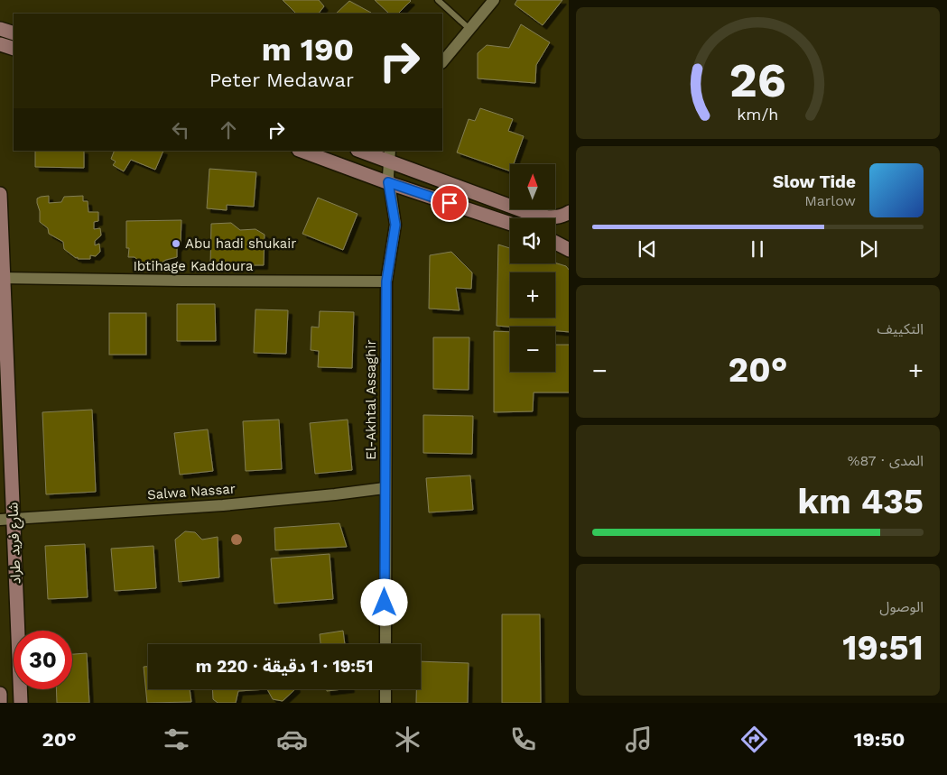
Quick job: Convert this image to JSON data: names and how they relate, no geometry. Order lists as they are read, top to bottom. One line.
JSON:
{"streets":{"street":["Ibtihage Kaddoura","El-Akhtal Assaghir","Salwa Nassar","شارع فريد طراد"]},"crossings":[["Ibtihage Kaddoura","El-Akhtal Assaghir"],["Ibtihage Kaddoura","شارع فريد طراد"],["El-Akhtal Assaghir","Salwa Nassar"],["Salwa Nassar","شارع فريد طراد"]],"places":["Abu hadi shukair"],"north":"top","page":{"turn":["190 m","Peter Medawar"],"song":["Slow Tide","Marlow"],"map_buttons":["+","−"],"tile":["التكييف",["المدى · 87%","435 km"],["الوصول","19:51"]],"heat":["−","20°","+"],"limit":"30","trip":"19:51 · 1 دقيقة · 220 m","tabs":["19:50","20°"],"gauge":["26","km/h"]}}
